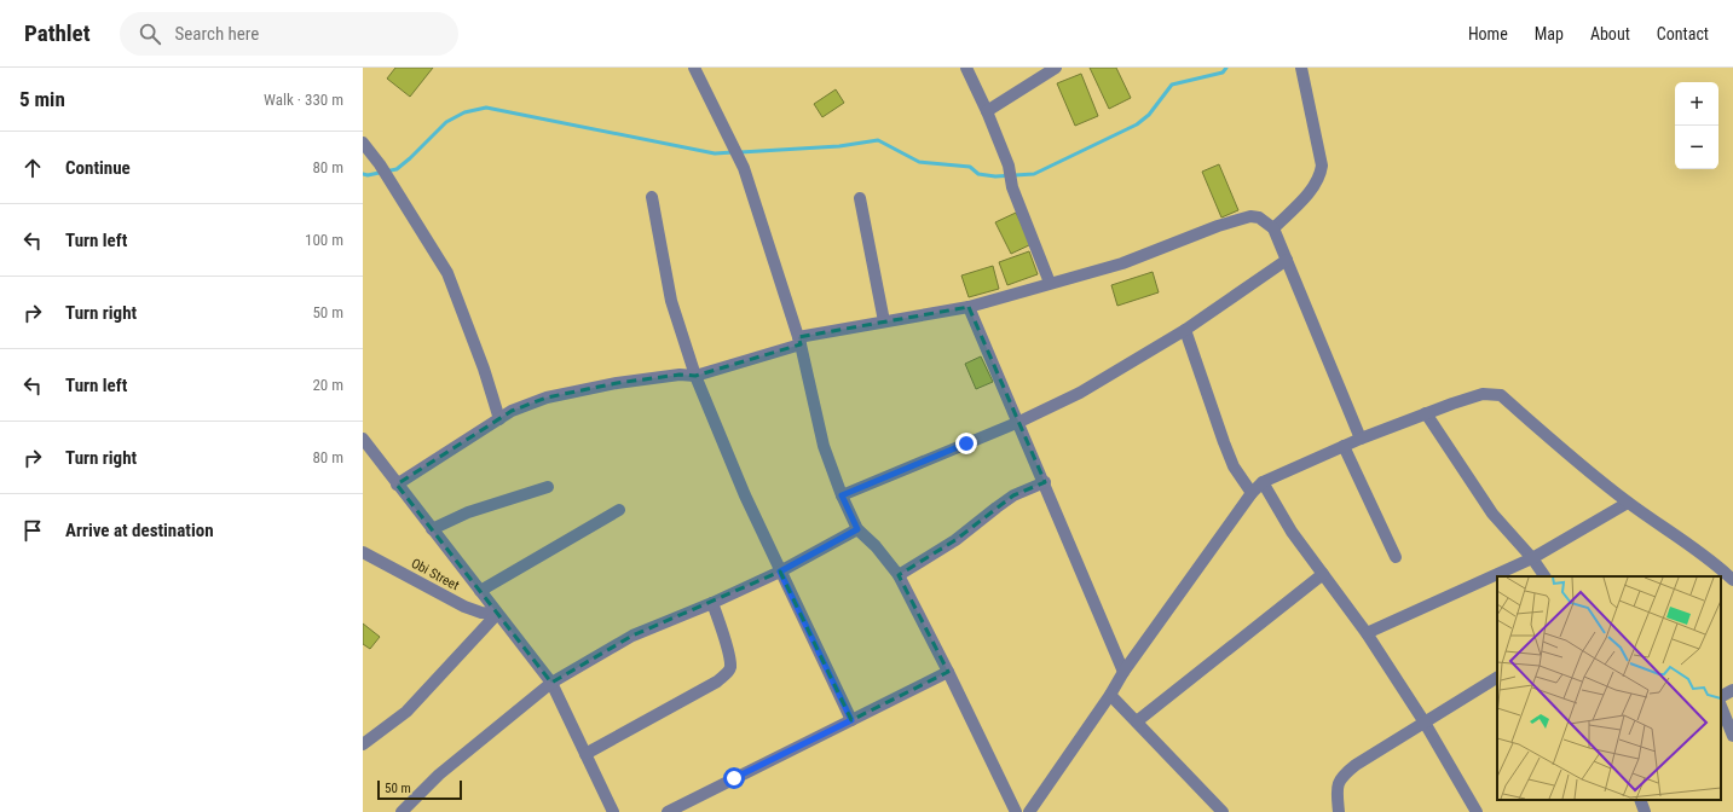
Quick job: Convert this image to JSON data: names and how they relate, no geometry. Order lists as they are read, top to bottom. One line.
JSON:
{"streets":{"street":["Obi Street"]},"scale_bar":"50 m","page":{"header":"Pathlet","search":"Search here","nav":["Home","Map","About","Contact"],"heading":["5 min","Walk · 330 m"],"map_buttons":["+","−"],"list":[["Continue","80 m"],["Turn left","100 m"],["Turn right","50 m"],["Turn left","20 m"],["Turn right","80 m"],"Arrive at destination"],"scale":"50 m"}}
